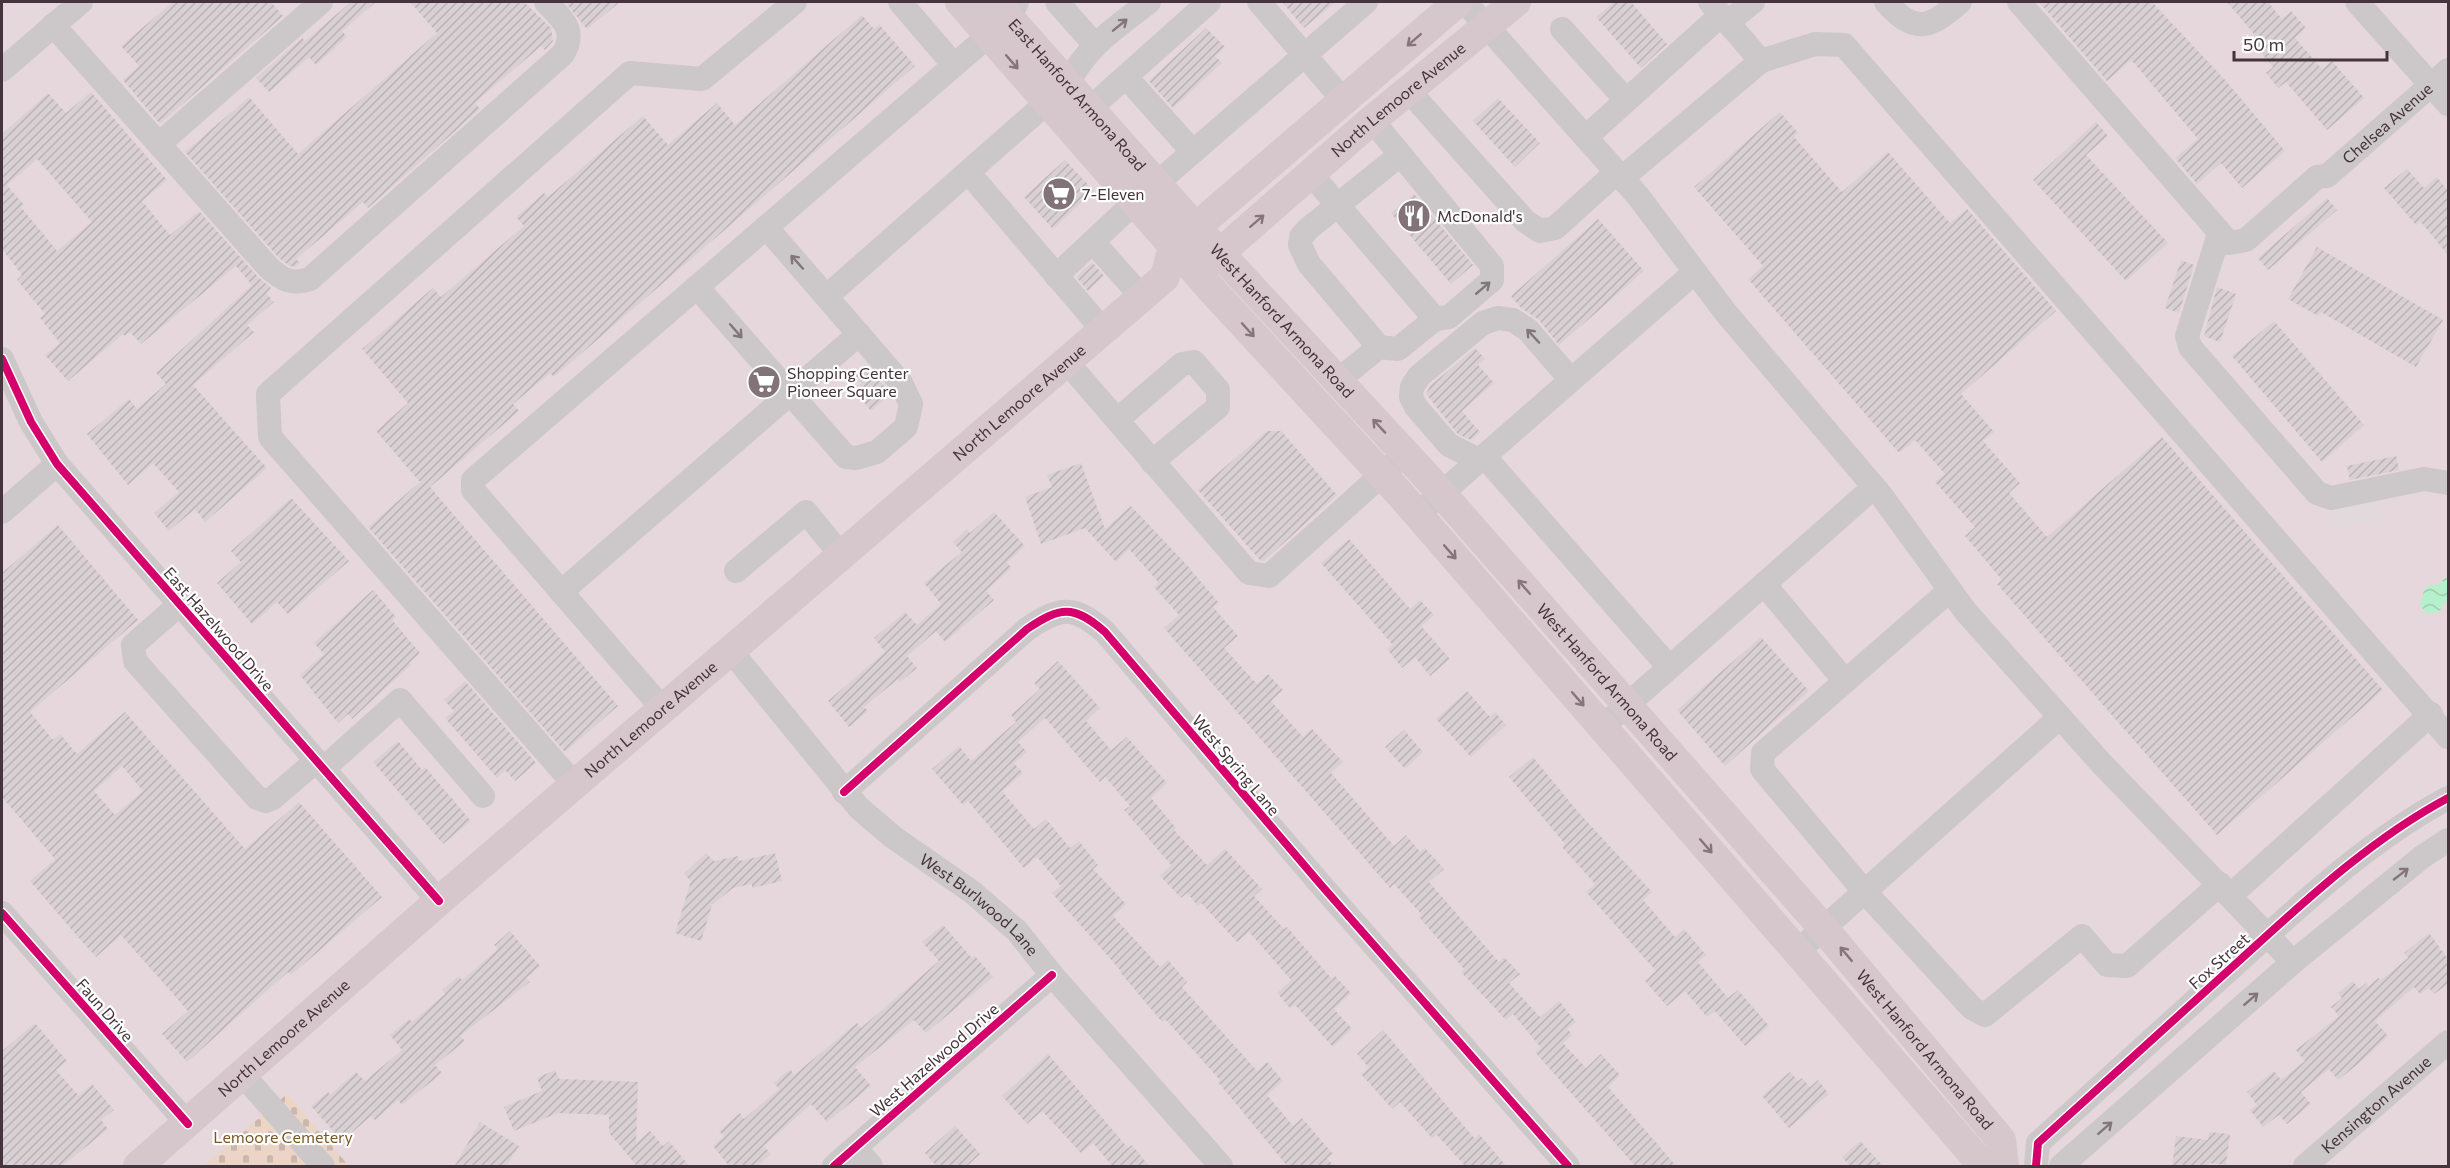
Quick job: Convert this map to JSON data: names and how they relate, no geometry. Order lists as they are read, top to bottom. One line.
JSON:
{"streets":{"main road":["East Hanford Armona Road","North Lemoore Avenue","West Hanford Armona Road"],"street":["Chelsea Avenue","East Hazelwood Drive","West Spring Lane","West Burlwood Lane","Fox Street","Faun Drive","West Hazelwood Drive","Kensington Avenue"]},"crossings":[["East Hanford Armona Road","North Lemoore Avenue"],["East Hanford Armona Road","West Hanford Armona Road"],["North Lemoore Avenue","West Hanford Armona Road"],["North Lemoore Avenue","East Hazelwood Drive"],["North Lemoore Avenue","West Burlwood Lane"],["North Lemoore Avenue","Faun Drive"],["West Spring Lane","West Burlwood Lane"],["West Burlwood Lane","West Hazelwood Drive"]],"parks":["Lemoore Cemetery"],"places":{"supermarket":["7-Eleven","Shopping Center Pioneer Square"],"restaurant":["McDonald's"]},"scale_bar":"50 m"}
